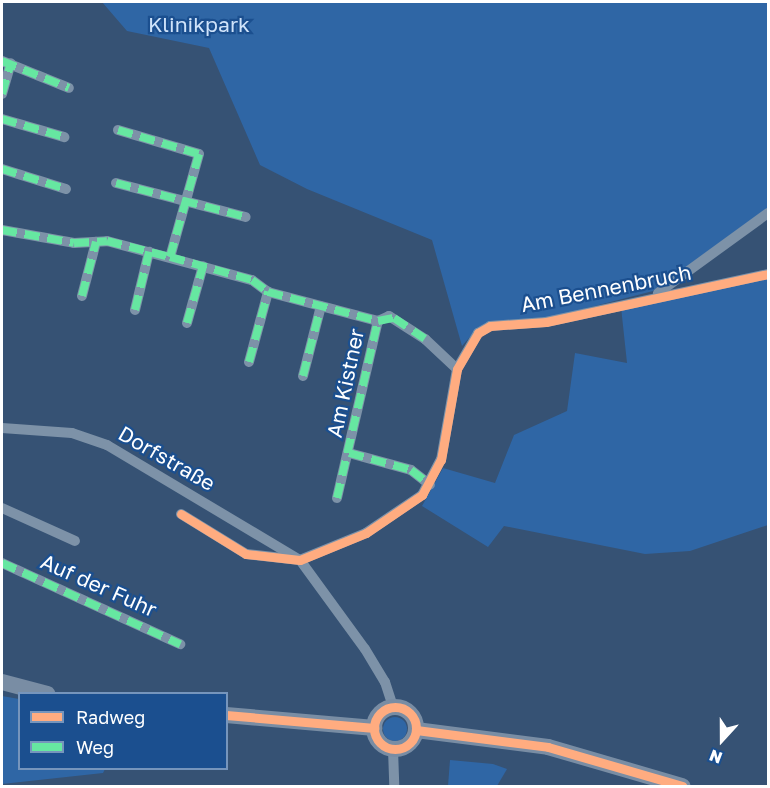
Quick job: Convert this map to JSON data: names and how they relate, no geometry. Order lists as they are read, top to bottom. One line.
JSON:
{"streets":{"street":["Am Bennenbruch","Am Kistner","Dorfstraße","Auf der Fuhr"]},"crossings":[["Am Bennenbruch","Am Kistner"],["Am Bennenbruch","Dorfstraße"]],"parks":["Klinikpark"],"legend":["Radweg","Weg"],"north":"bottom"}
